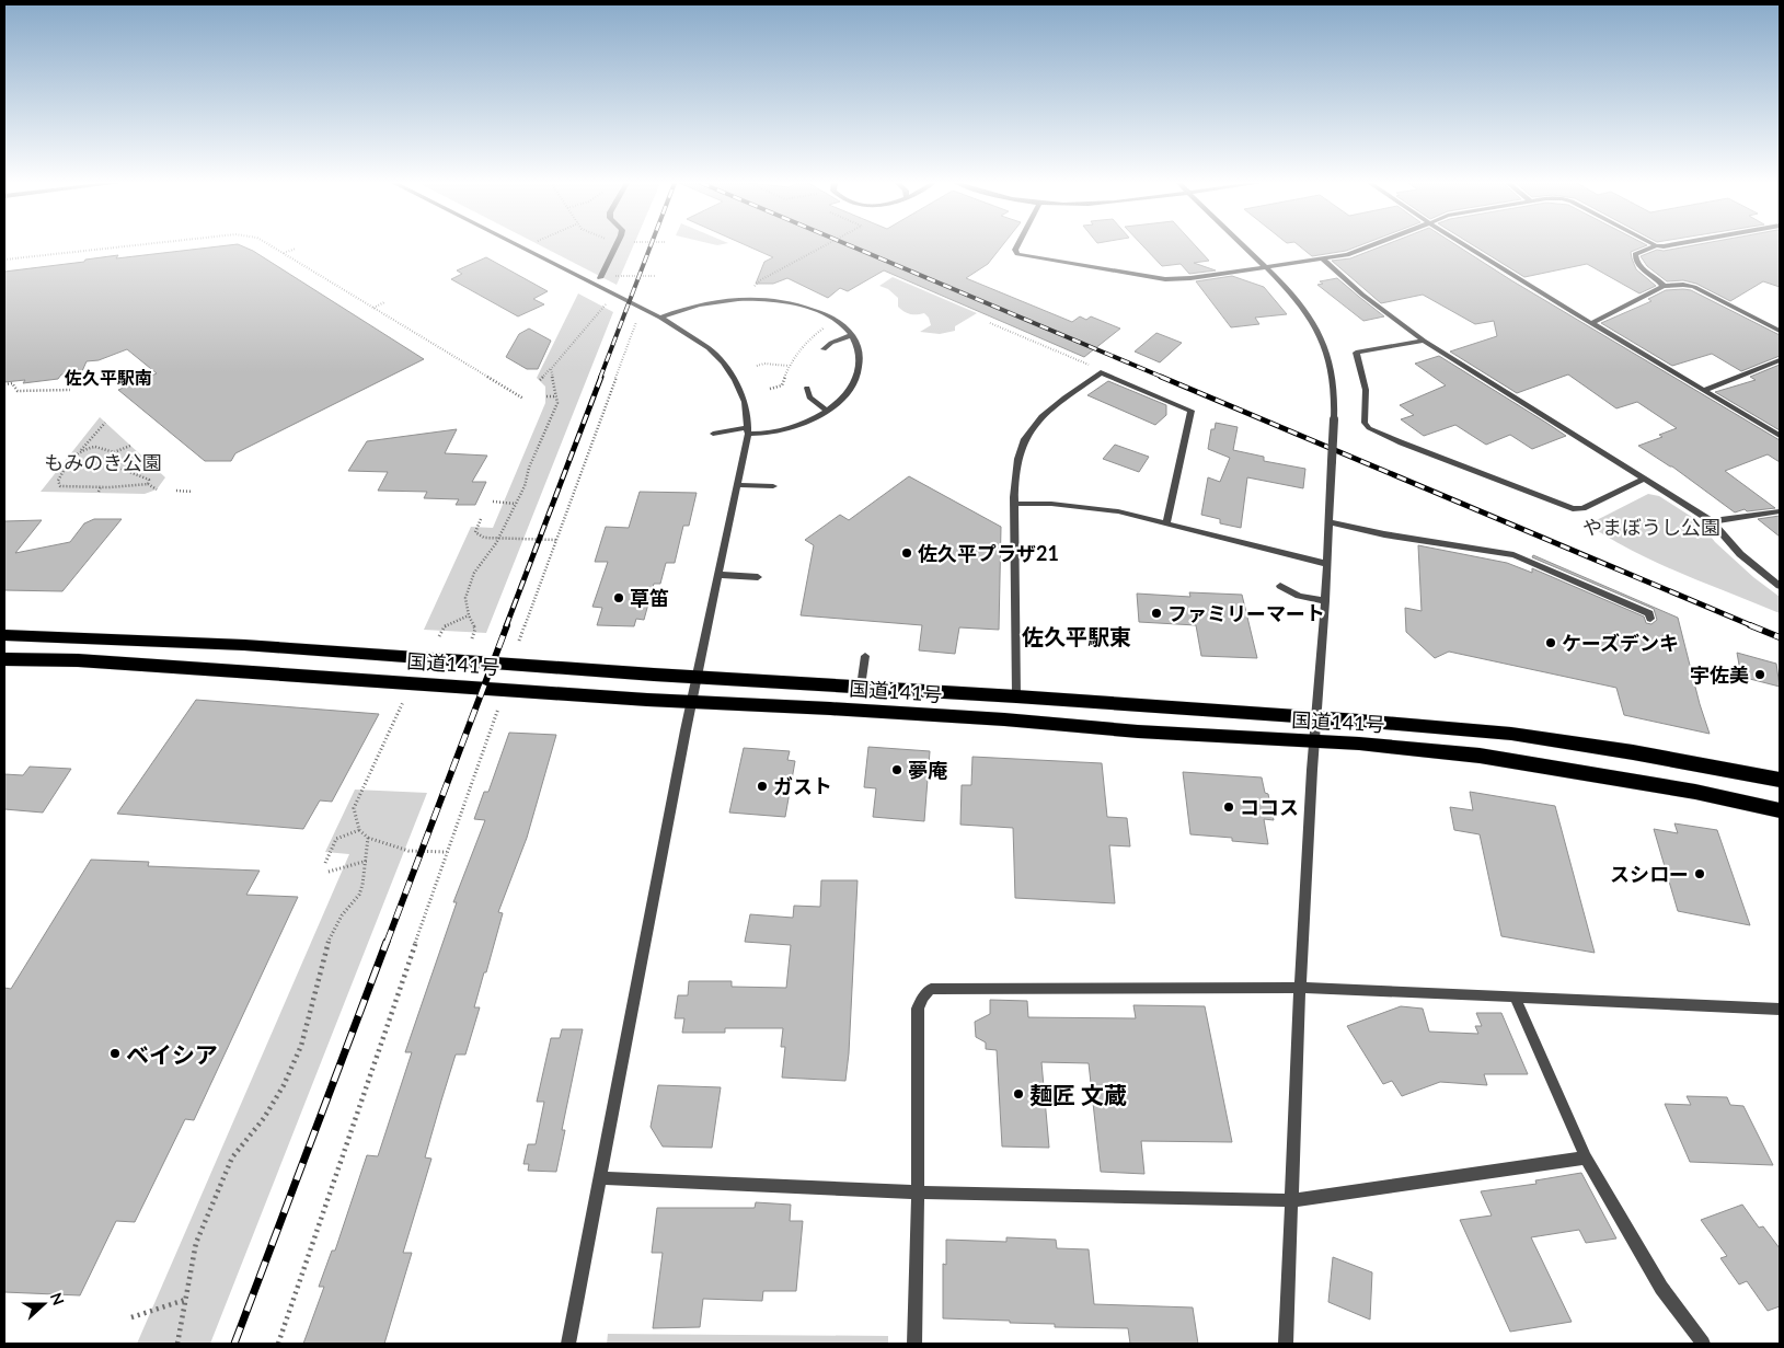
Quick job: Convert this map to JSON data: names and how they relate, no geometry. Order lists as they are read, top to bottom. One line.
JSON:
{"streets":{"highway":["国道141号"]},"districts":["佐久平駅南","佐久平駅東"],"parks":["もみのき公園","やまぼうし公園"],"places":["佐久平プラザ21","草笛","ファミリーマート","ケーズデンキ","宇佐美","夢庵","ガスト","ココス","スシロー","ベイシア","麺匠 文蔵"],"north":"right"}
